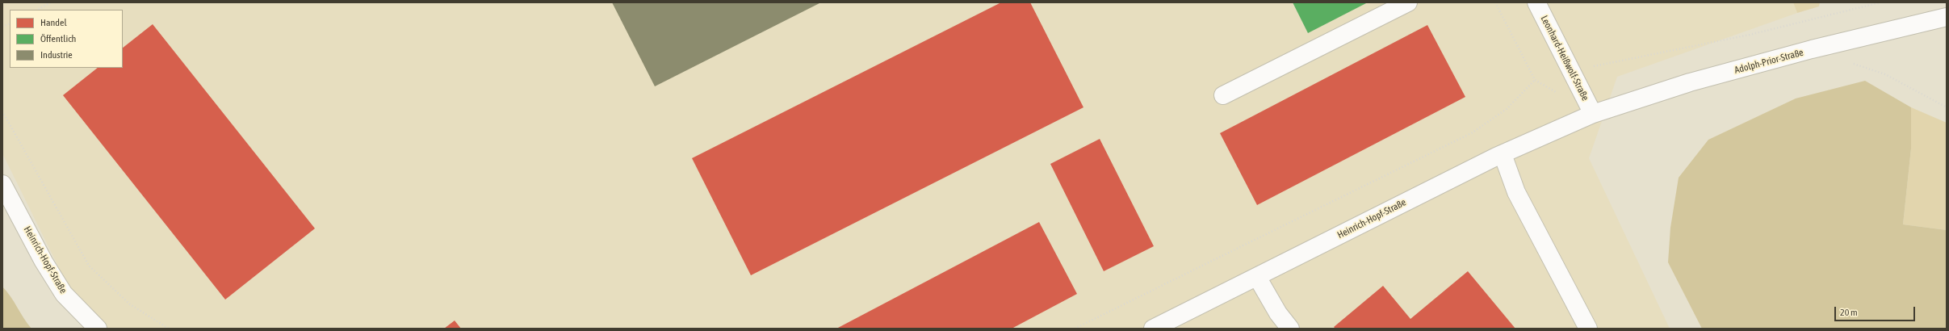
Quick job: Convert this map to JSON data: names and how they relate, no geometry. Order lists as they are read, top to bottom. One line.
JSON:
{"streets":{"street":["Leonhard-Heißwolf-Straße","Adolph-Prior-Straße","Heinrich-Hopf-Straße"]},"crossings":[["Leonhard-Heißwolf-Straße","Adolph-Prior-Straße"],["Leonhard-Heißwolf-Straße","Heinrich-Hopf-Straße"],["Adolph-Prior-Straße","Heinrich-Hopf-Straße"]],"legend":["Handel","Öffentlich","Industrie"],"scale_bar":"20 m"}
